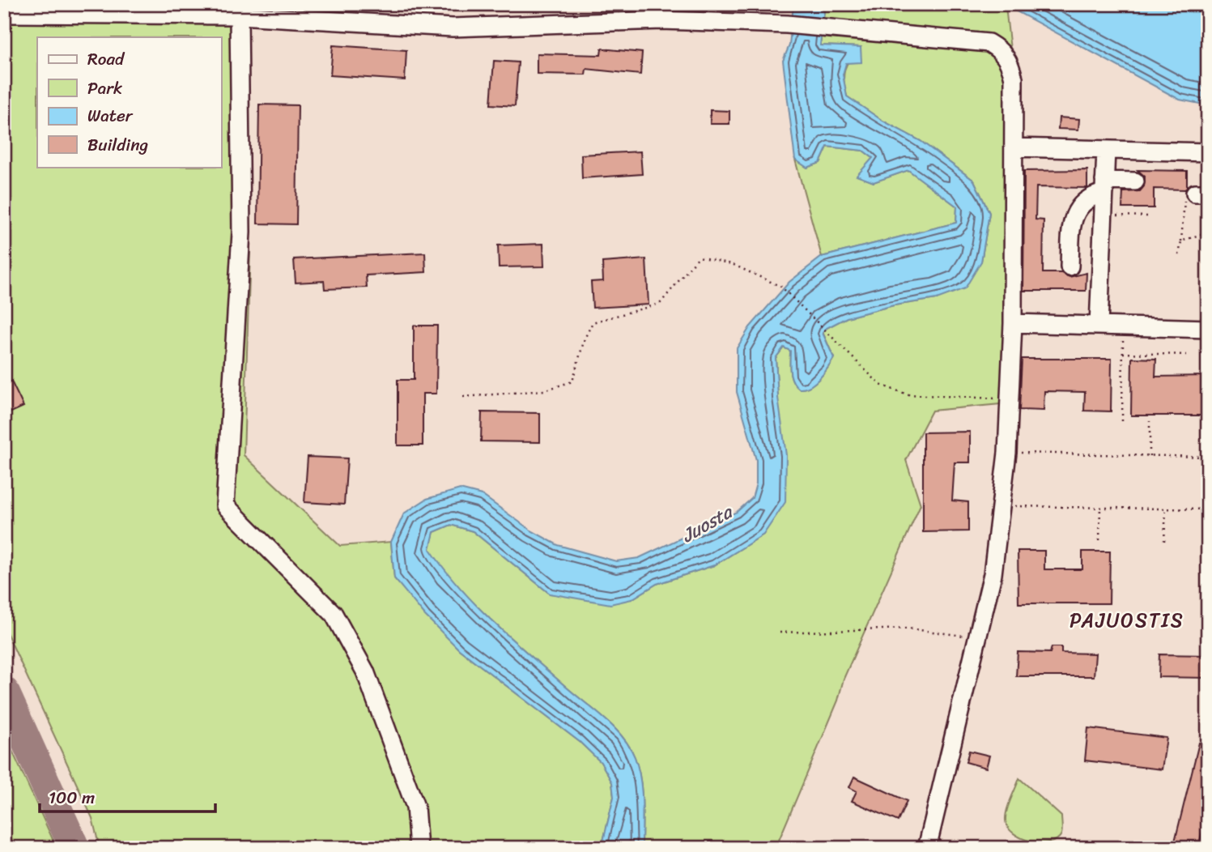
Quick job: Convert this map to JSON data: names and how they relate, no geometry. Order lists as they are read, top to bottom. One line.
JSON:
{"districts":["PAJUOSTIS"],"water":["Juosta"],"legend":["Road","Park","Water","Building"],"scale_bar":"100 m"}
